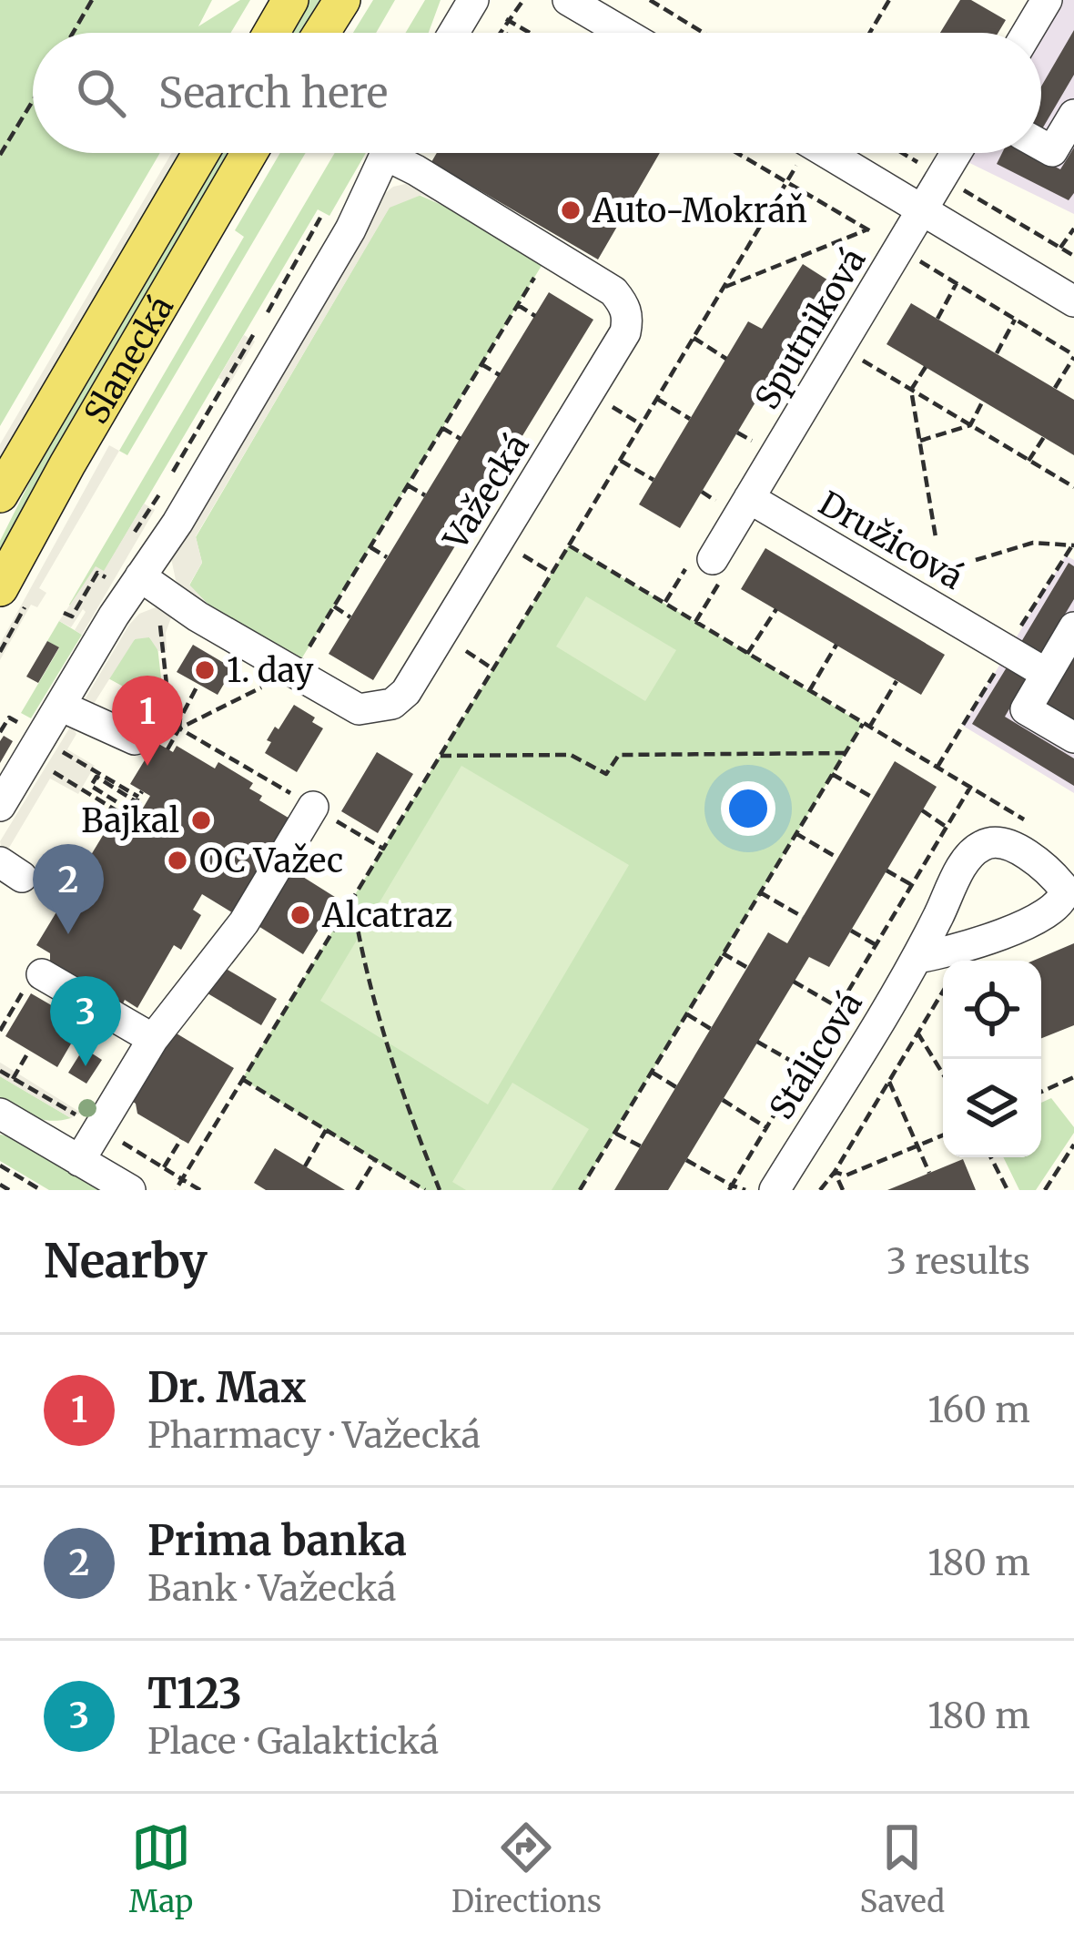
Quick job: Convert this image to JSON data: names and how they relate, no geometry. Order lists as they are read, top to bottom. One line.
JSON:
{"streets":{"main road":["Slanecká"],"street":["Sputniková","Važecká","Družicová","Stálicová"]},"crossings":[["Sputniková","Družicová"]],"places":["Auto-Mokráň","1. day","Bajkal","OC Važec","Alcatraz"],"page":{"search":"Search here","pins":["1","2","3"],"heading":["Nearby","3 results"],"list":[{"mark":"1","name":"Dr. Max","note":"Pharmacy · Važecká","value":"160 m"},{"mark":"2","name":"Prima banka","note":"Bank · Važecká","value":"180 m"},{"mark":"3","name":"T123","note":"Place · Galaktická","value":"180 m"}],"nav":["Map","Directions","Saved"]}}
